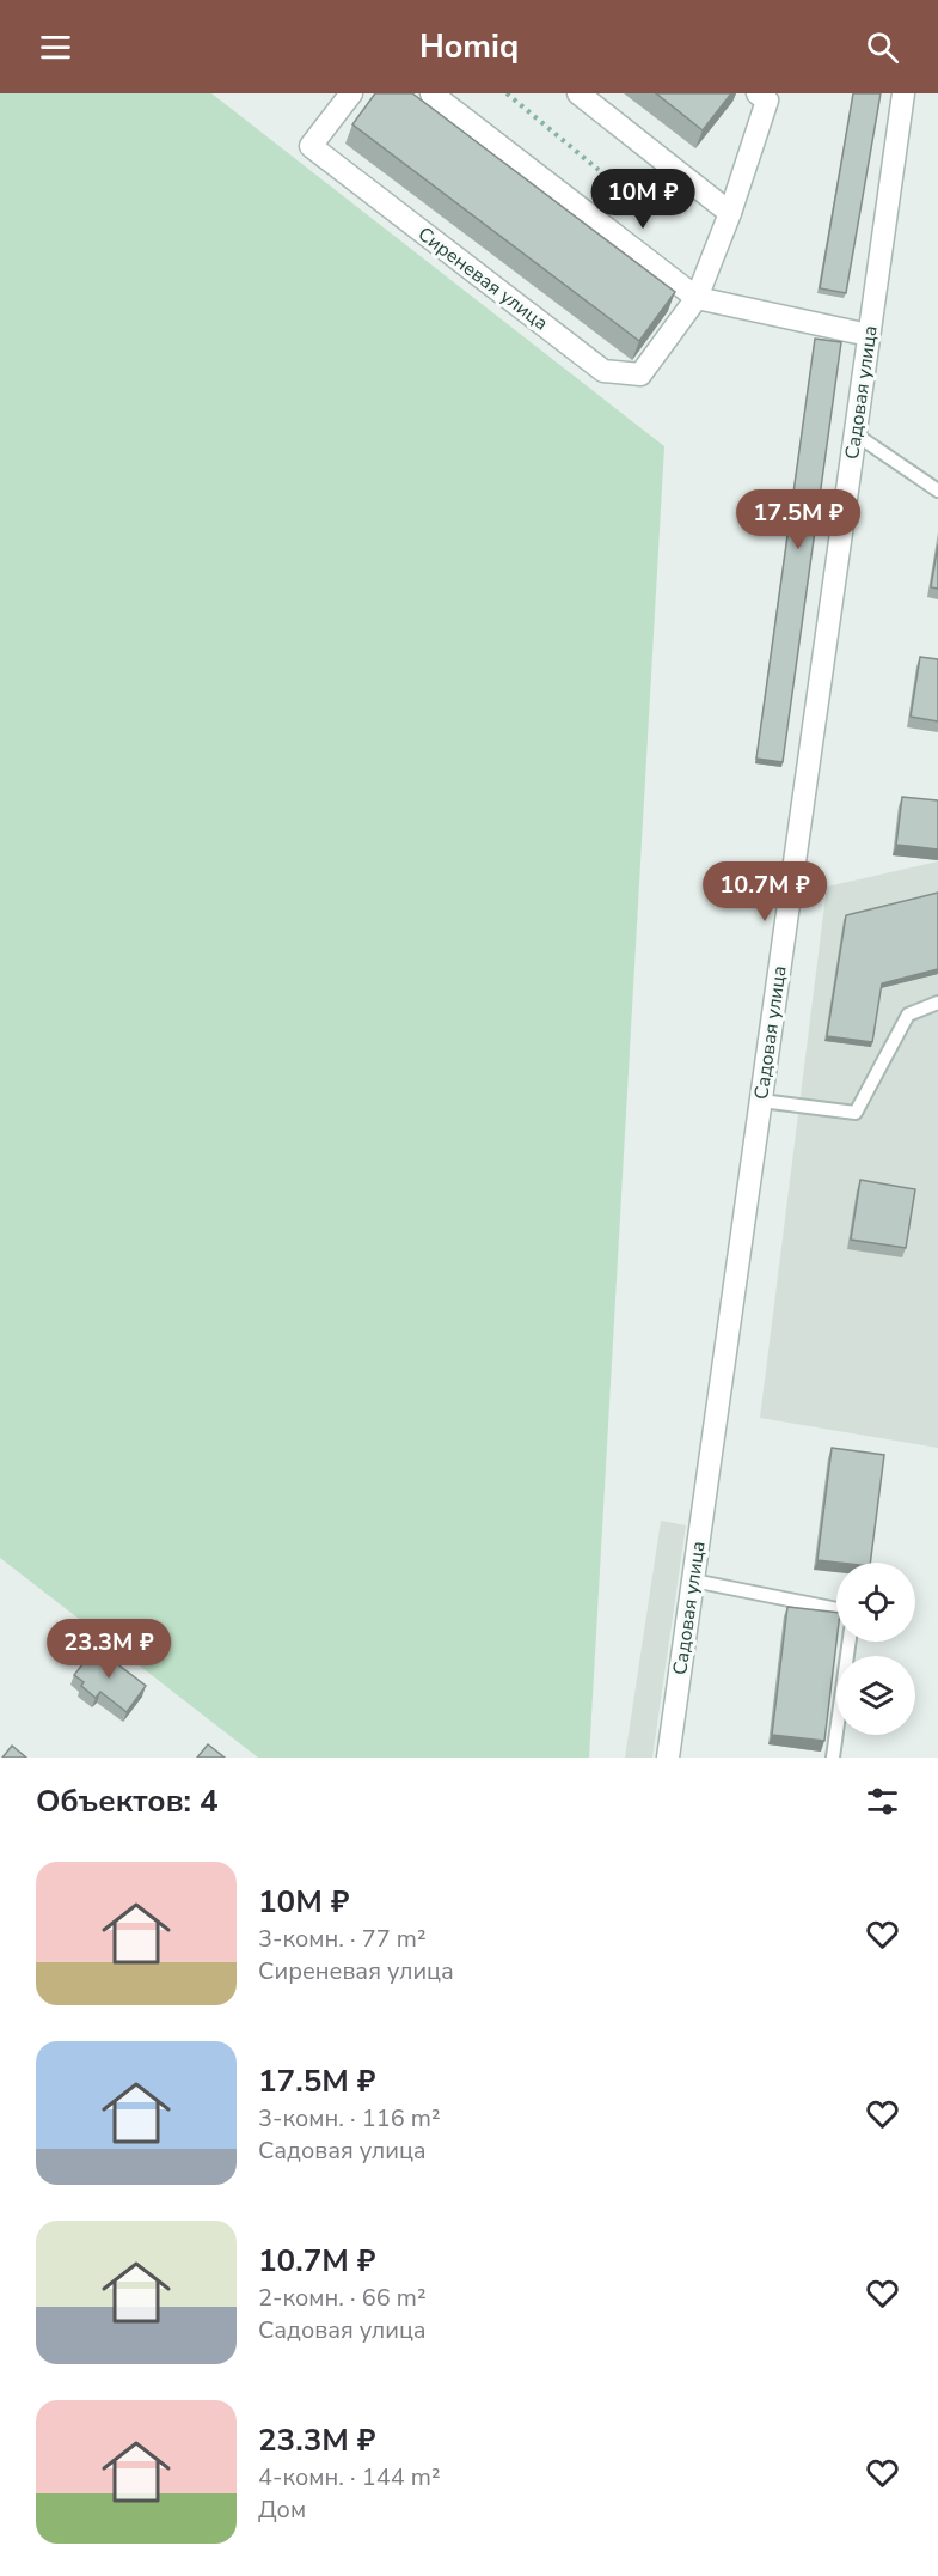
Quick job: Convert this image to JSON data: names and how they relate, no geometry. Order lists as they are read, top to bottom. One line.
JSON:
{"streets":{"street":["Сиреневая улица","Садовая улица"]},"page":{"header":"Homiq","price":["10M ₽","17.5M ₽","10.7M ₽","23.3M ₽"],"heading":"Объектов: 4","list":[{"name":"10M ₽","note":"3-комн. · 77 m² · Сиреневая улица"},{"name":"17.5M ₽","note":"3-комн. · 116 m² · Садовая улица"},{"name":"10.7M ₽","note":"2-комн. · 66 m² · Садовая улица"},{"name":"23.3M ₽","note":"4-комн. · 144 m² · Дом"}]}}
